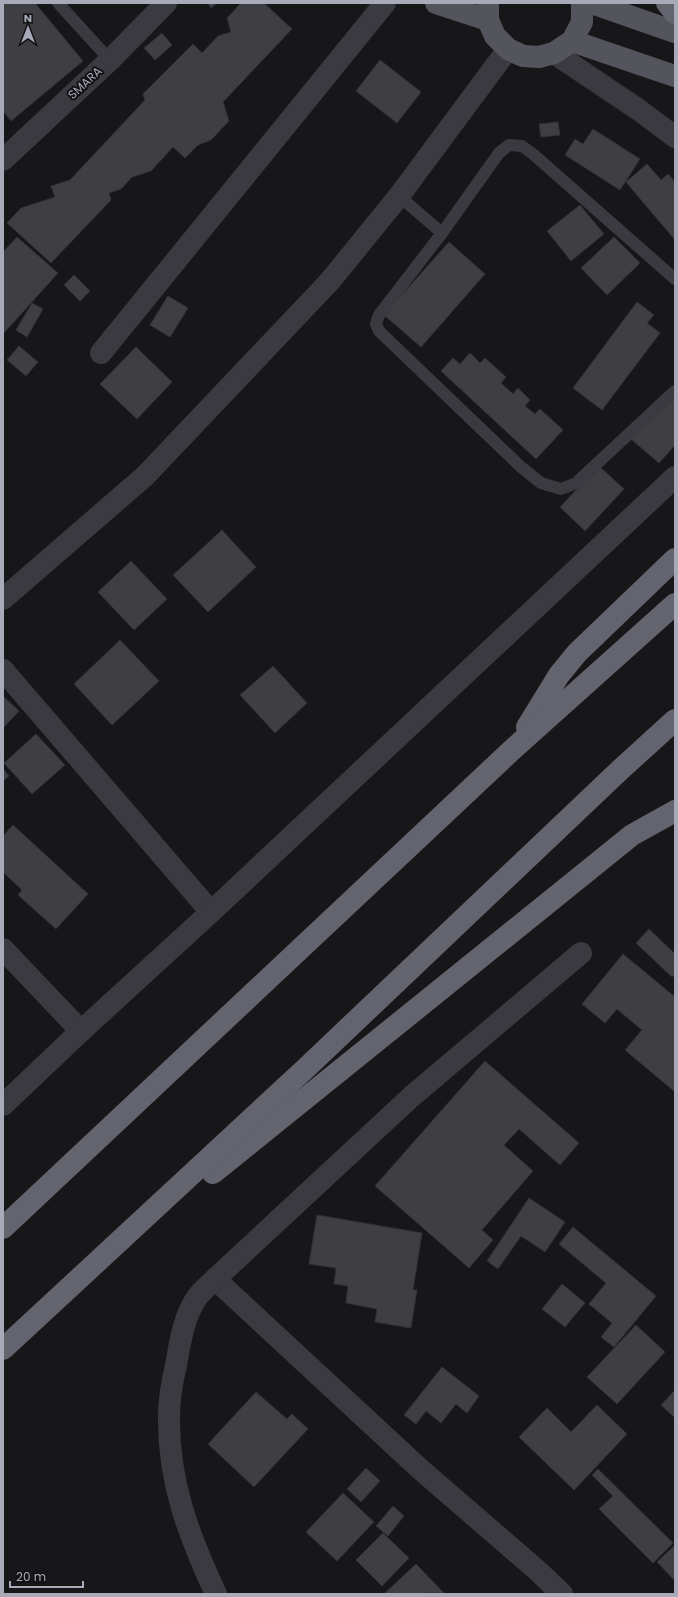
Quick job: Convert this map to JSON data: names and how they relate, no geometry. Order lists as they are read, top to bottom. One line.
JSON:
{"streets":{"street":["SMARA"]},"scale_bar":"20 m","north":"top"}
